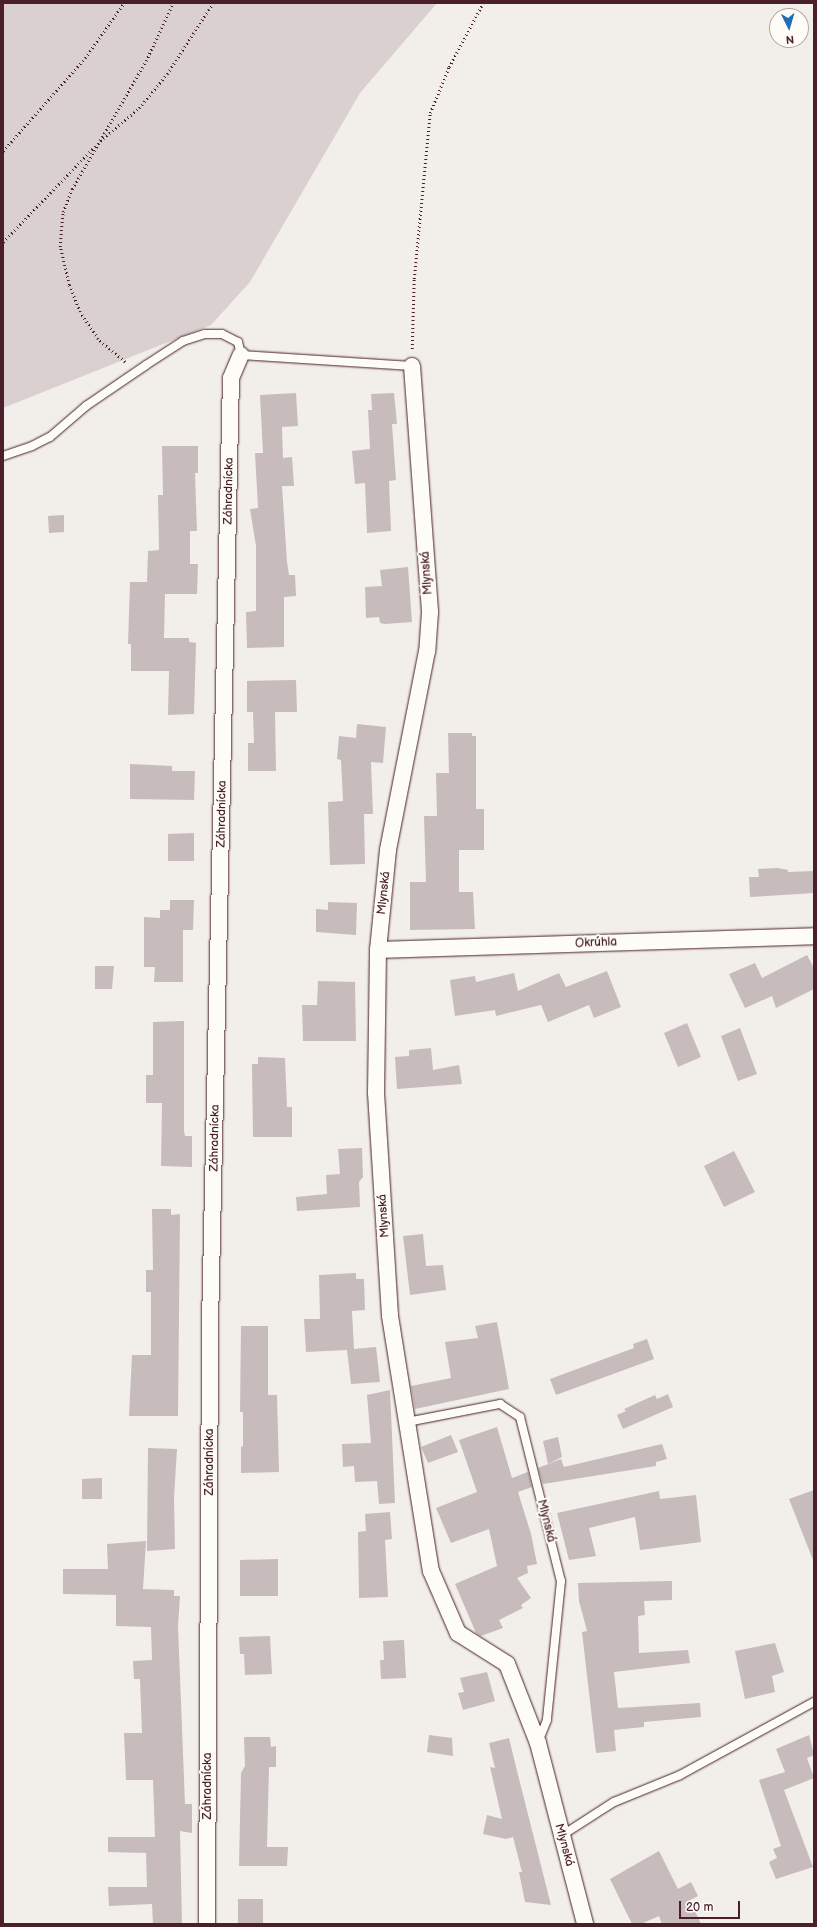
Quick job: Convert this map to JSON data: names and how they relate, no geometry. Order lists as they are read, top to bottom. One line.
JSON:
{"streets":{"street":["Záhradnícka","Mlynská","Okrúhla"]},"crossings":[["Mlynská","Okrúhla"]],"scale_bar":"20 m","north":"bottom"}
